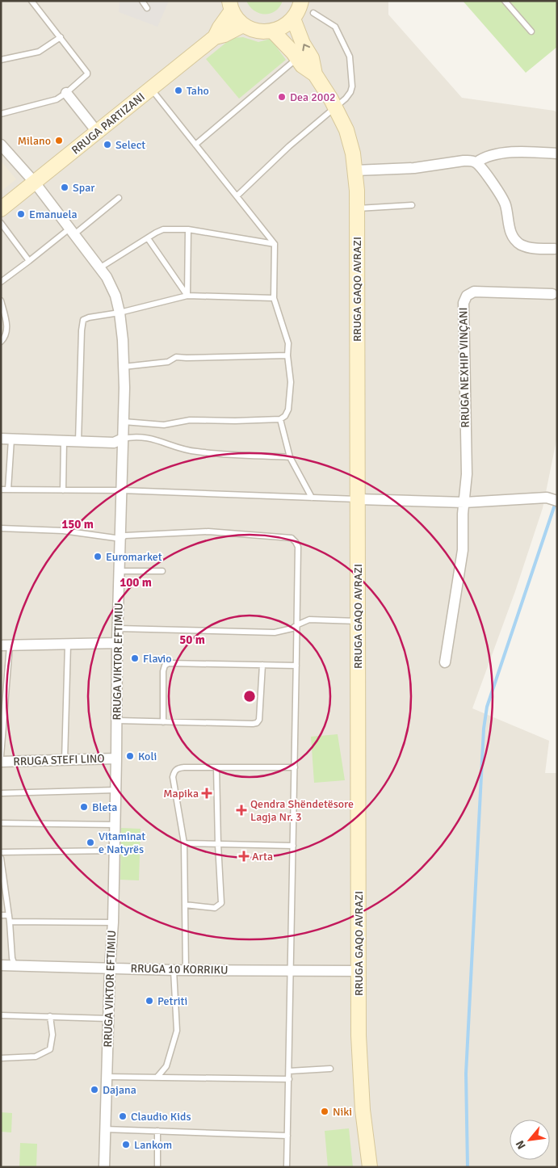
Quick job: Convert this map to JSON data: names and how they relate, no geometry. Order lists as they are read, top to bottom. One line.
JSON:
{"streets":{"main road":["RRUGA PARTIZANI","RRUGA GAQO AVRAZI"],"street":["RRUGA NEXHIP VINÇANI","RRUGA VIKTOR EFTIMIU","RRUGA STEFI LINO","RRUGA 10 KORRIKU"]},"crossings":[["RRUGA PARTIZANI","RRUGA VIKTOR EFTIMIU"],["RRUGA GAQO AVRAZI","RRUGA 10 KORRIKU"],["RRUGA VIKTOR EFTIMIU","RRUGA STEFI LINO"],["RRUGA VIKTOR EFTIMIU","RRUGA 10 KORRIKU"]],"places":{"other":["Taho","Dea 2002","Milano","Select","Spar","Emanuela","Euromarket","Flavio","Koli","Bleta","Vitaminat e Natyrës","Petriti","Dajana","Niki","Claudio Kids","Lankom"],"health":["Mapika","Qendra Shëndetësore Lagja Nr. 3","Arta"]},"north":"bottom left","rings":["150 m","100 m","50 m"]}
